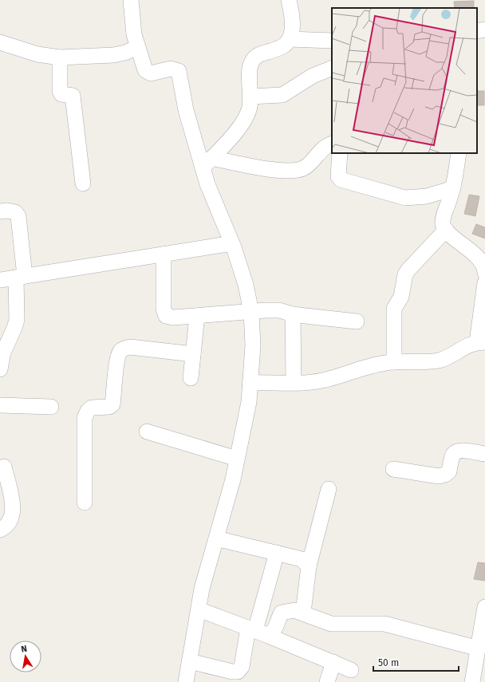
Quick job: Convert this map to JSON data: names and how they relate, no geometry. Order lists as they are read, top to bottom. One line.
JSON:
{"scale_bar":"50 m","north":"top"}
